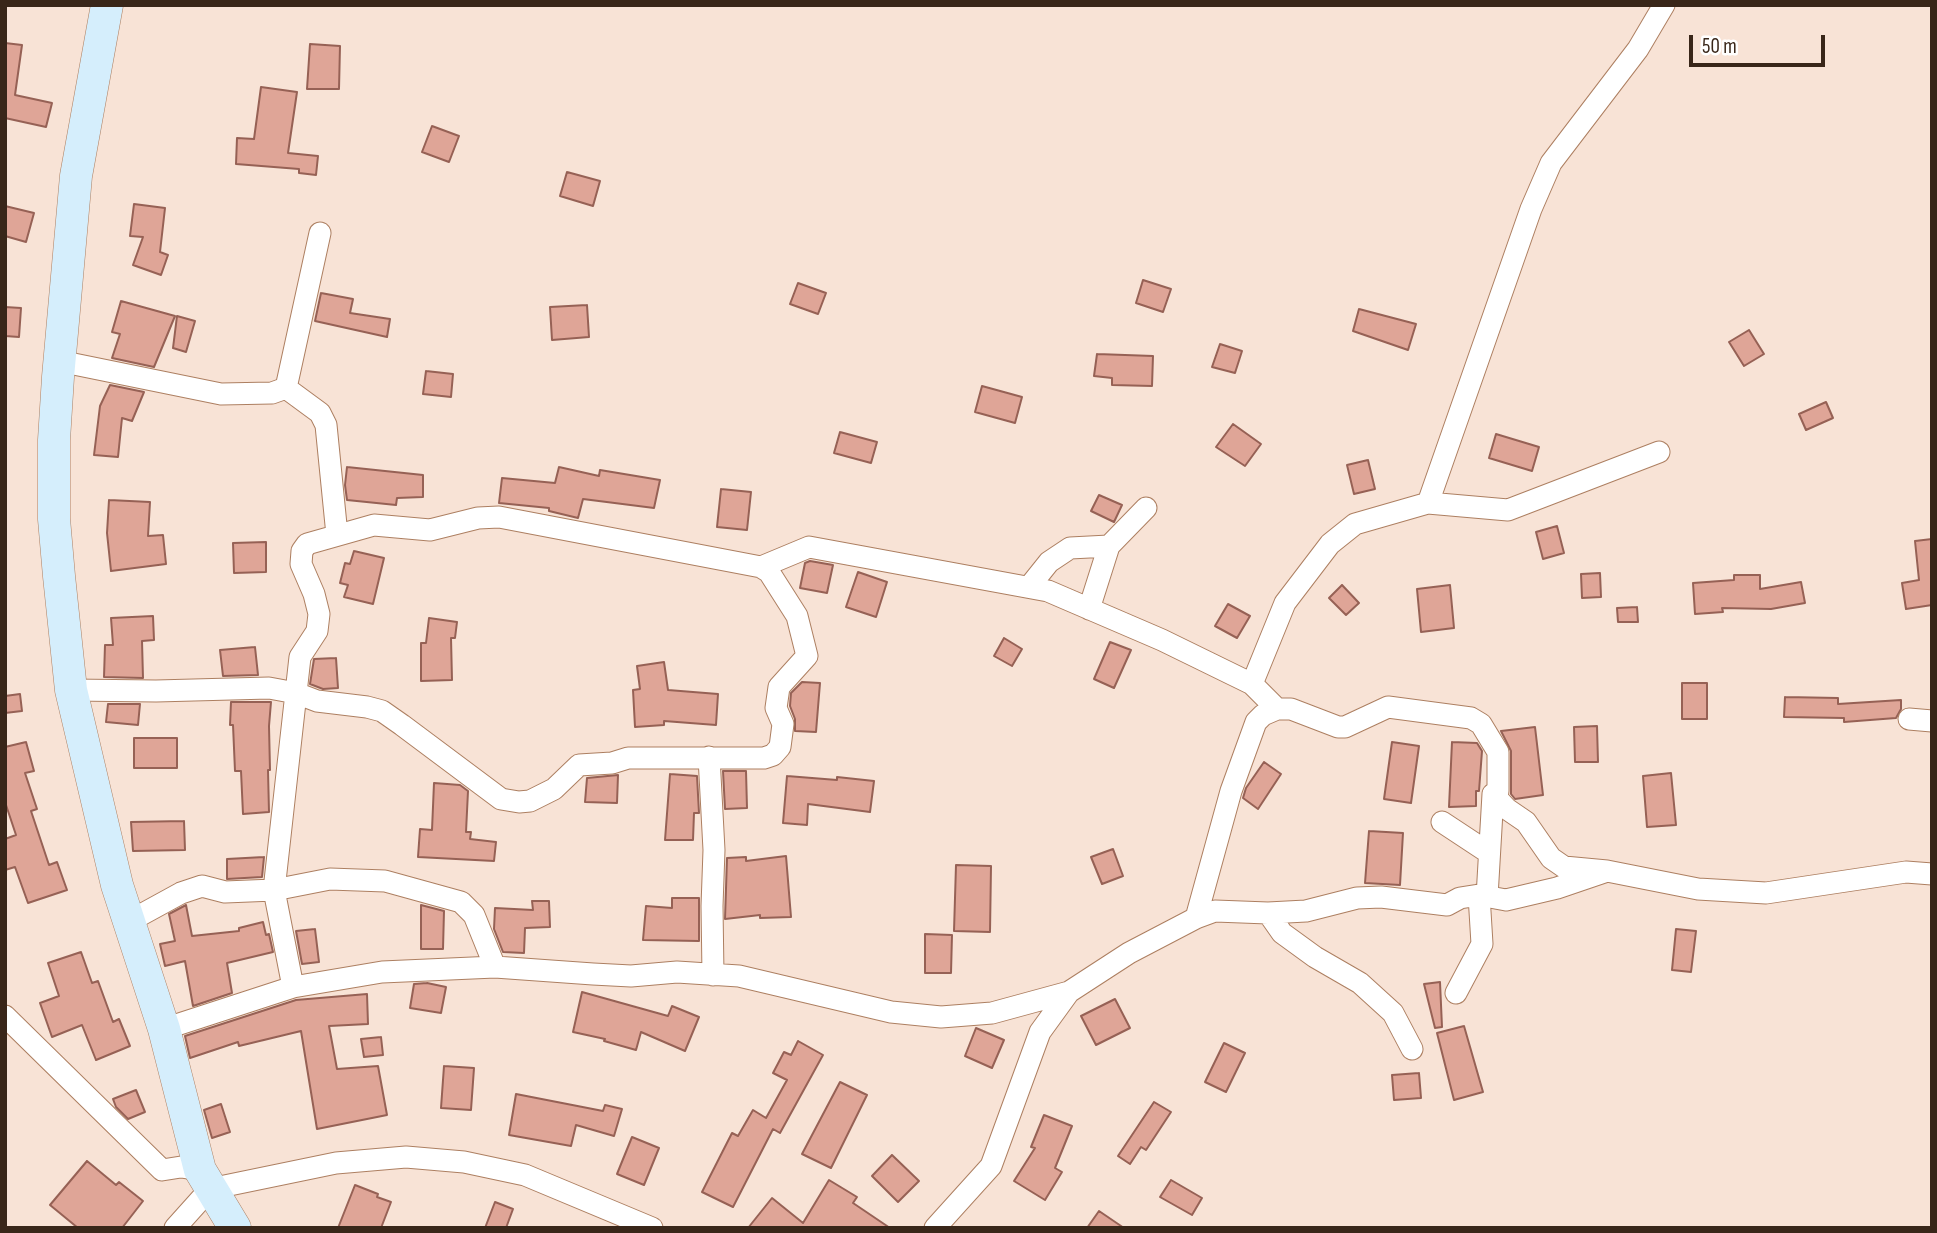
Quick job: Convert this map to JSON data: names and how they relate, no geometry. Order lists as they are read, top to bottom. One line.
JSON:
{"scale_bar":"50 m"}
